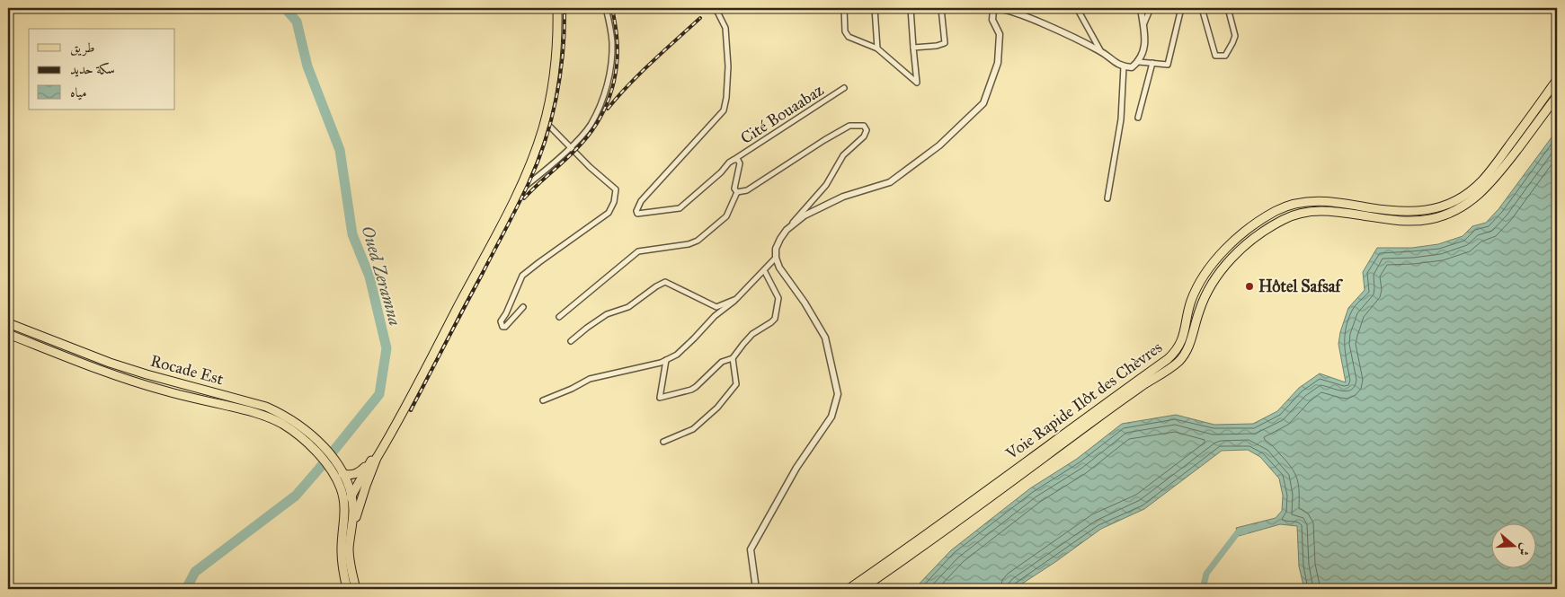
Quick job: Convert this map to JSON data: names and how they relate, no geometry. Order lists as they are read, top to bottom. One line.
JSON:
{"streets":{"main road":["Rocade Est","Voie Rapide Ilôt des Chèvres"],"street":["Cité Bouaabaz"]},"water":["Oued Zeramna"],"places":["Hôtel Safsaf"],"legend":["طريق","سكة حديد","مياه"],"north":"right"}
